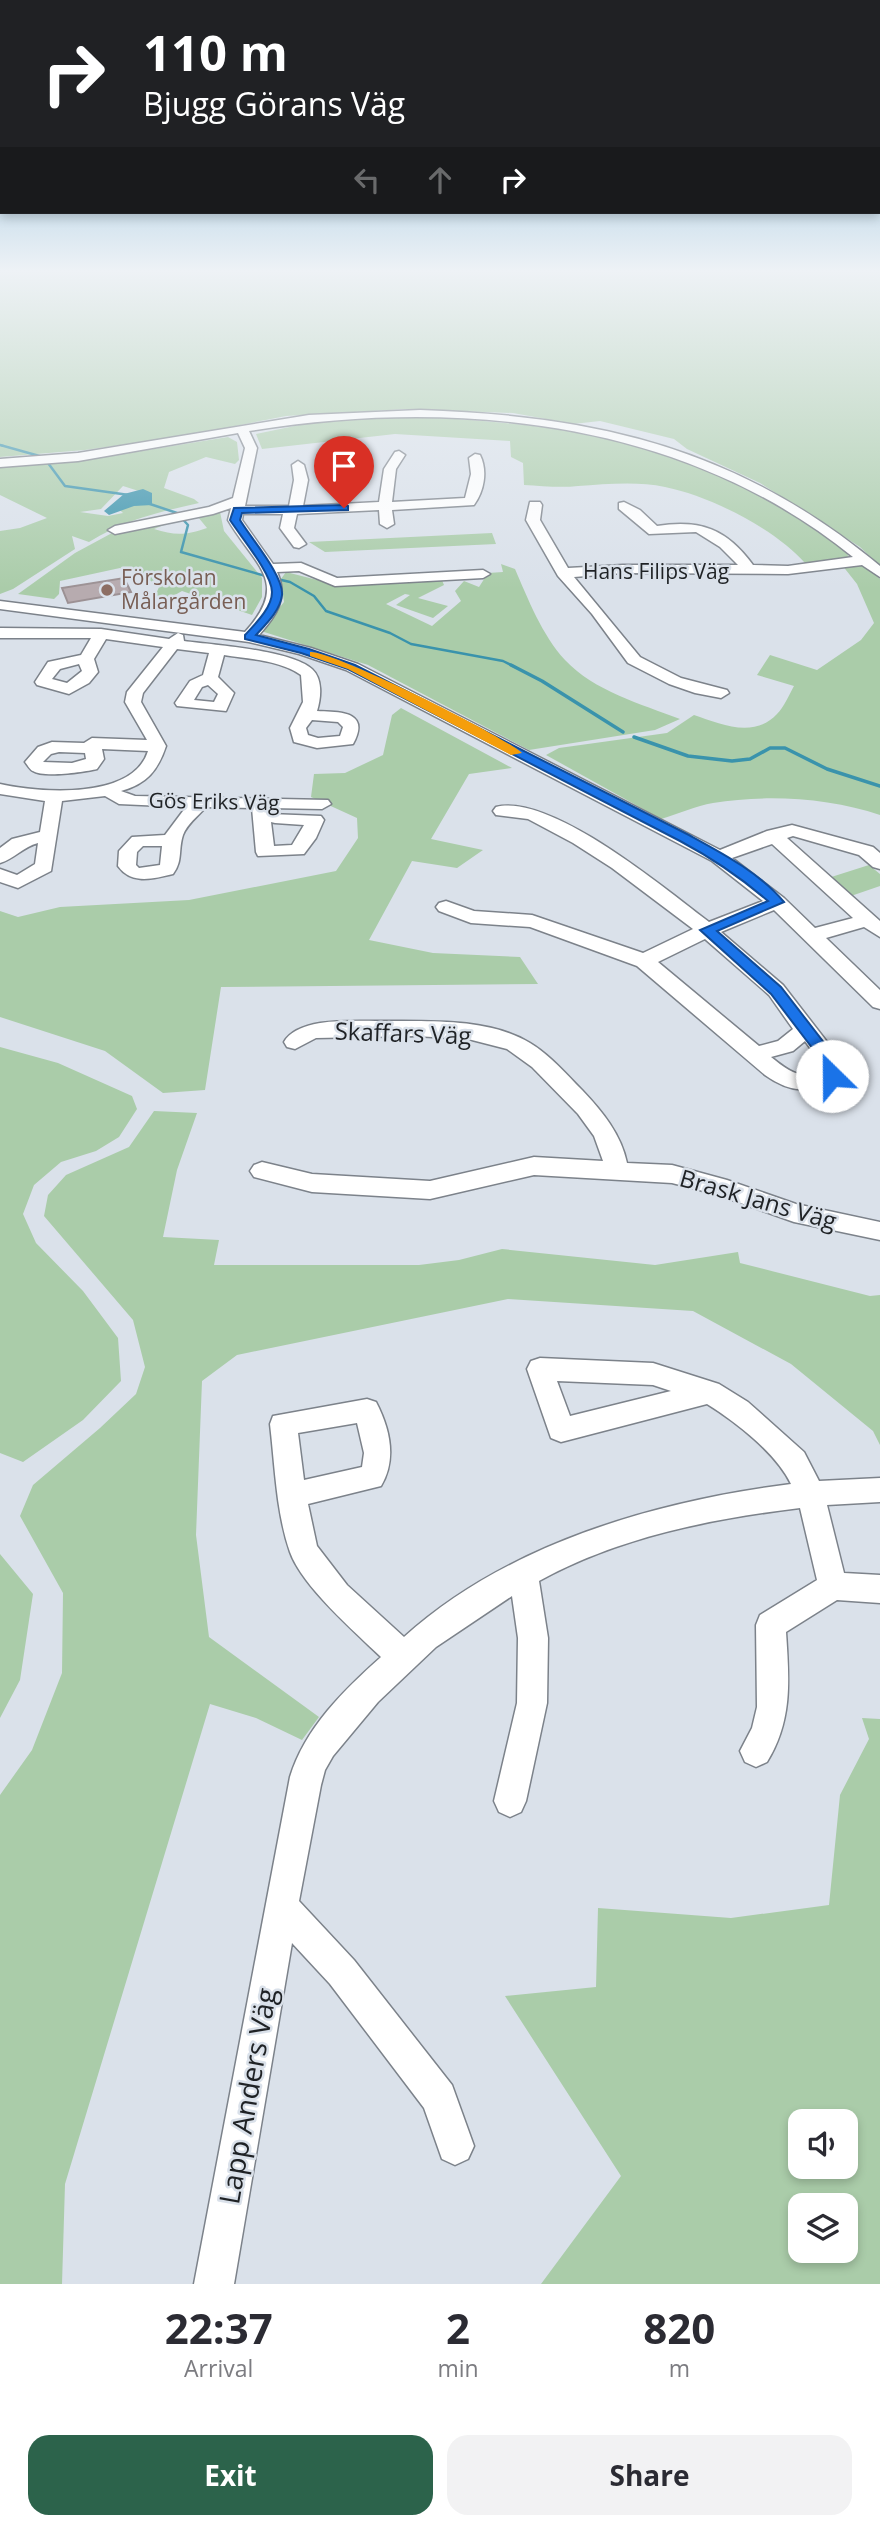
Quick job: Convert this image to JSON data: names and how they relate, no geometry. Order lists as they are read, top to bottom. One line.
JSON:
{"streets":{"street":["Hans Filips Väg","Gös Eriks Väg","Skaffars Väg","Brask Jans Väg","Lapp Anders Väg"]},"crossings":[["Skaffars Väg","Brask Jans Väg"]],"places":["Förskolan Målargården"],"page":{"turn":["110 m","Bjugg Görans Väg"],"eta":["22:37","Arrival","2","min","820","m"],"buttons":["Exit","Share"]}}
